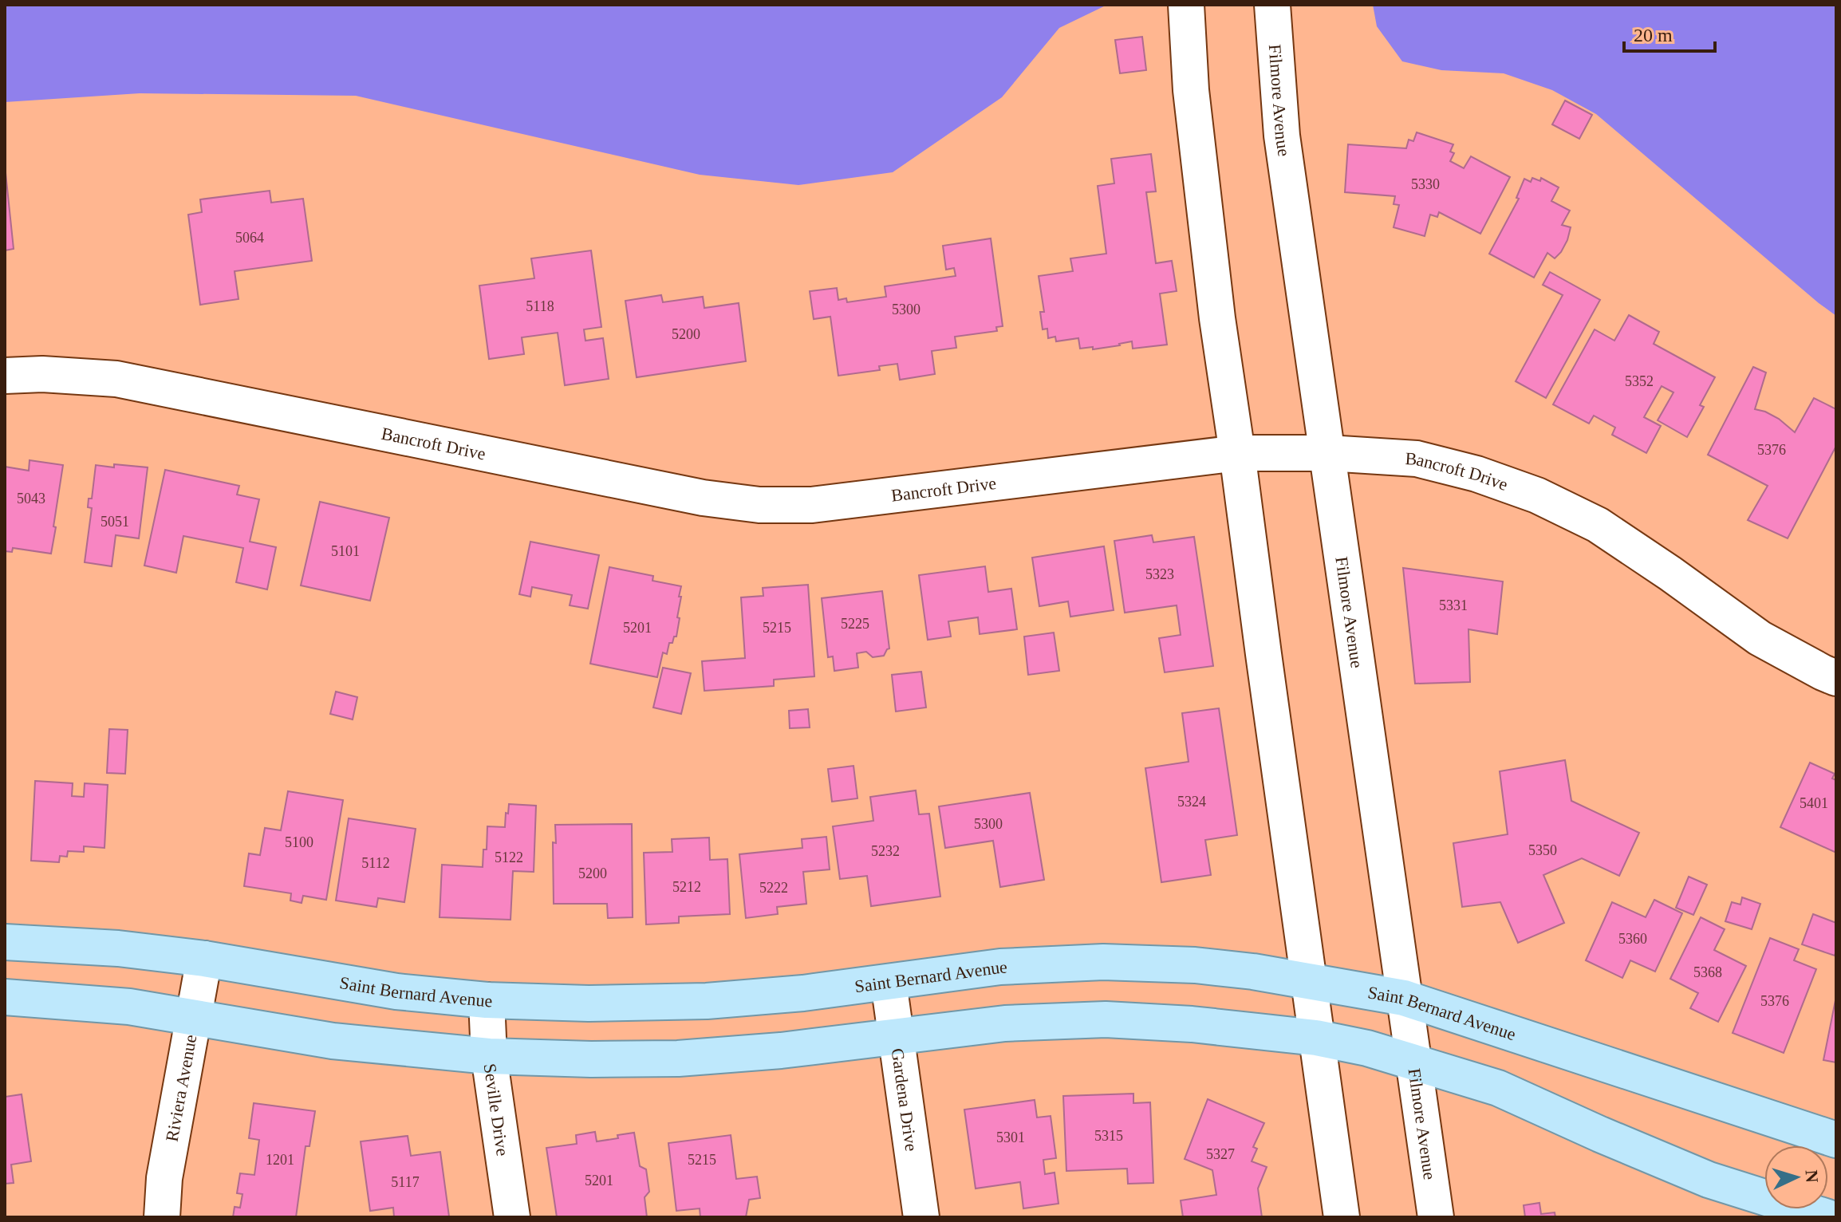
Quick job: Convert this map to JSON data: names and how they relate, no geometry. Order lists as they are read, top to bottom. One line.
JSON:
{"streets":{"main road":["Saint Bernard Avenue"],"street":["Filmore Avenue","Bancroft Drive","Riviera Avenue","Gardena Drive","Seville Drive"]},"crossings":[["Filmore Avenue","Bancroft Drive"],["Filmore Avenue","Saint Bernard Avenue"],["Saint Bernard Avenue","Riviera Avenue"],["Saint Bernard Avenue","Gardena Drive"],["Saint Bernard Avenue","Seville Drive"]],"house_numbers":["5330","5064","5118","5300","5200","5352","5376","5043","5051","5101","5323","5331","5225","5201","5215","5324","5401","5300","5100","5350","5232","5122","5112","5200","5212","5222","5360","5368","5376","5315","5301","5327","1201","5215","5201","5117"],"scale_bar":"20 m","north":"right"}
